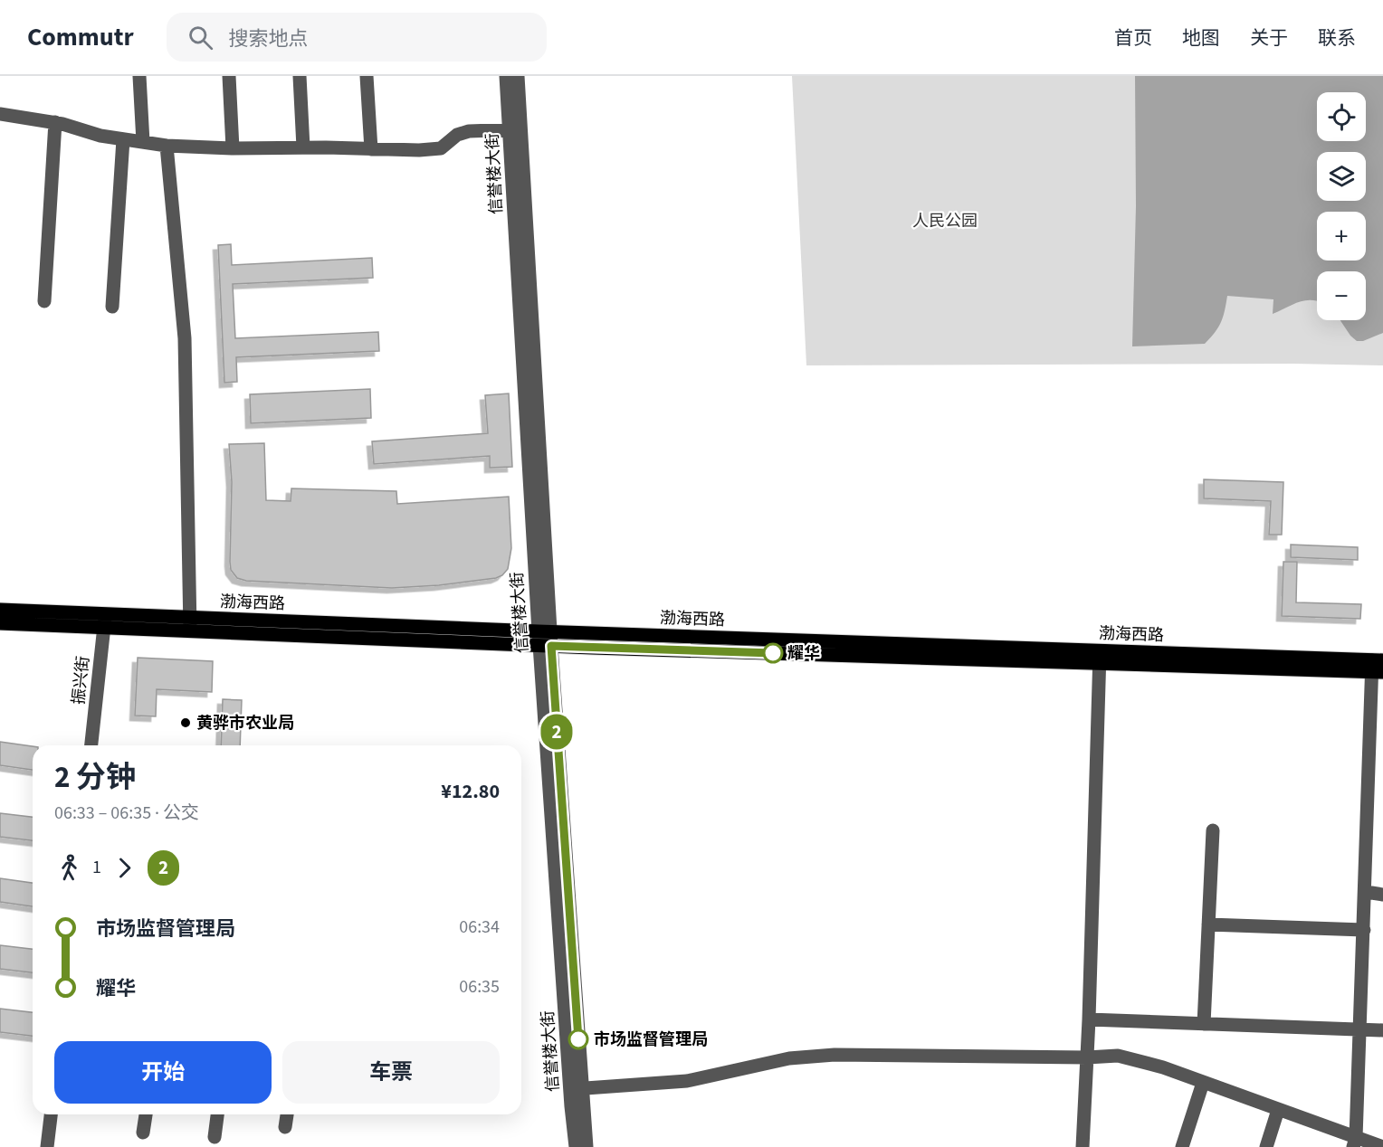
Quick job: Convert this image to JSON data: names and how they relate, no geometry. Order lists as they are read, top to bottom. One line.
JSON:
{"streets":{"main road":["渤海西路"],"street":["信誉楼大街","振兴街"]},"crossings":[["信誉楼大街","渤海西路"],["渤海西路","振兴街"]],"parks":["人民公园"],"places":["耀华","黄骅市农业局","市场监督管理局"],"lines":["bus line 2"],"page":{"header":"Commutr","search":"搜索地点","nav":["首页","地图","关于","联系"],"on_map":"2","map_buttons":["+","−"],"heading":["2 分钟","06:33 – 06:35 · 公交","¥12.80"],"legs":["1","2"],"list":[{"name":"市场监督管理局","value":"06:34"},{"name":"耀华","value":"06:35"}],"buttons":["开始","车票"]}}
